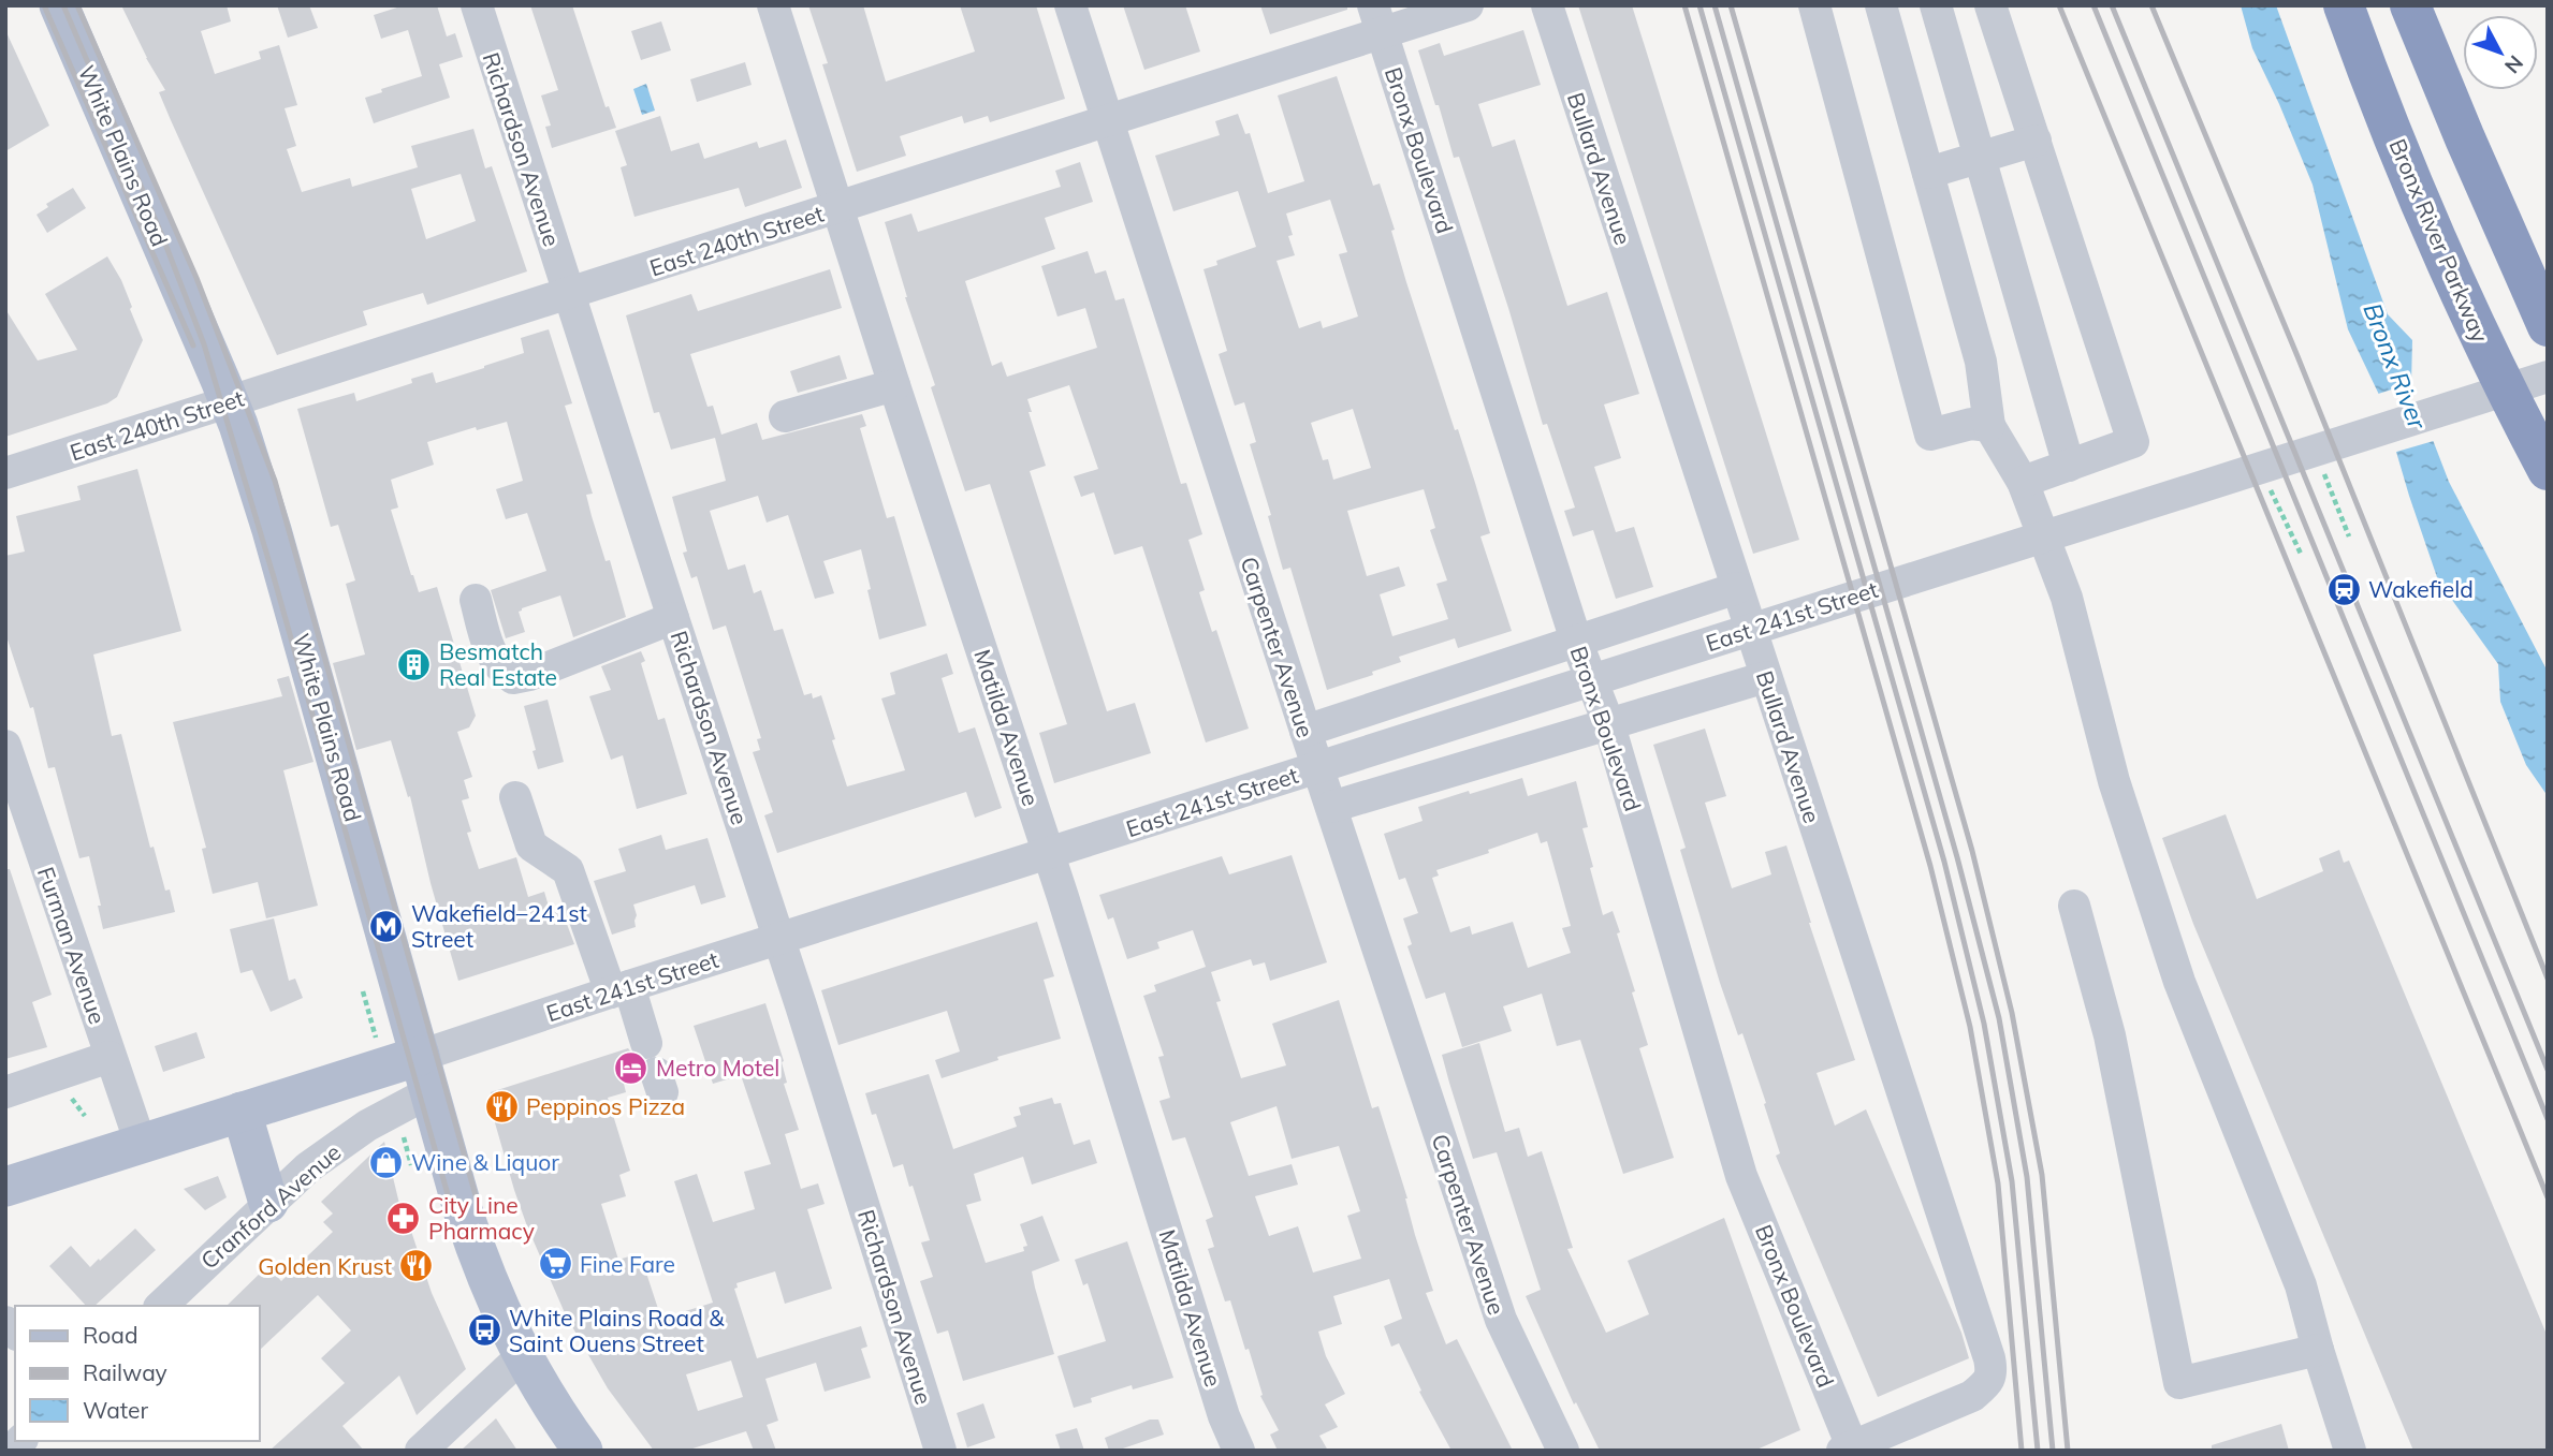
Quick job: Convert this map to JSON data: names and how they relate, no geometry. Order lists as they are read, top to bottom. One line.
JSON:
{"streets":{"highway":["Bronx River Parkway"],"main road":["White Plains Road","East 241st Street"],"street":["Richardson Avenue","Bronx Boulevard","Bullard Avenue","East 240th Street","Carpenter Avenue","Matilda Avenue","Furman Avenue","Cranford Avenue"]},"crossings":[["Richardson Avenue","East 240th Street"],["Richardson Avenue","East 241st Street"],["Bronx Boulevard","Bullard Avenue"],["Bronx Boulevard","East 240th Street"],["Bronx Boulevard","East 241st Street"],["White Plains Road","East 240th Street"],["White Plains Road","East 241st Street"],["White Plains Road","Cranford Avenue"],["Bullard Avenue","East 241st Street"],["East 240th Street","Carpenter Avenue"],["East 240th Street","Matilda Avenue"],["East 241st Street","Carpenter Avenue"],["East 241st Street","Matilda Avenue"],["East 241st Street","Furman Avenue"]],"water":["Bronx River"],"places":{"station":["Wakefield"],"building":["Besmatch Real Estate"],"metro station":["Wakefield–241st Street"],"hotel":["Metro Motel"],"restaurant":["Peppinos Pizza","Golden Krust"],"shop":["Wine & Liquor"],"pharmacy":["City Line Pharmacy"],"supermarket":["Fine Fare"],"bus stop":["White Plains Road & Saint Ouens Street"]},"legend":["Road","Railway","Water"],"north":"bottom right"}
